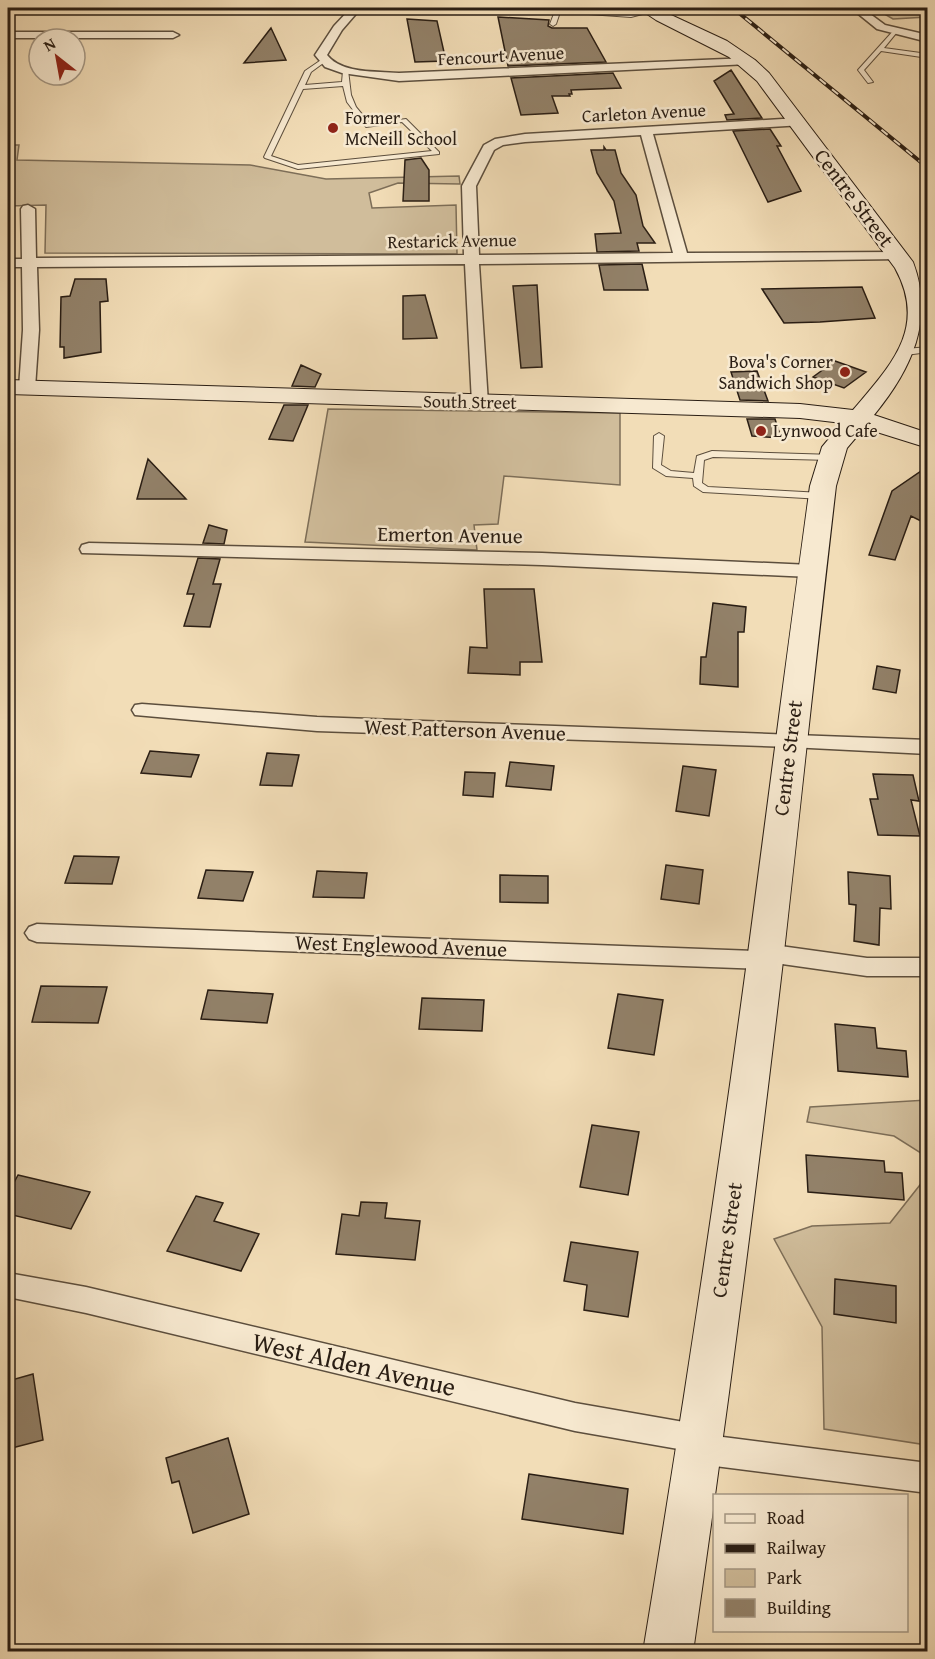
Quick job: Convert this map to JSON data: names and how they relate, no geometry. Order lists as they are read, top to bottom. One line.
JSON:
{"streets":{"main road":["Centre Street","South Street"],"street":["Fencourt Avenue","Carleton Avenue","Restarick Avenue","Emerton Avenue","West Patterson Avenue","West Englewood Avenue","West Alden Avenue"]},"crossings":[["Fencourt Avenue","Centre Street"],["Carleton Avenue","Centre Street"],["Carleton Avenue","Restarick Avenue"],["Centre Street","Restarick Avenue"],["Centre Street","South Street"],["Centre Street","Emerton Avenue"],["Centre Street","West Patterson Avenue"],["Centre Street","West Englewood Avenue"],["Centre Street","West Alden Avenue"]],"places":["Former McNeill School","Bova's Corner Sandwich Shop","Lynwood Cafe"],"legend":["Road","Railway","Park","Building"],"north":"top left"}
